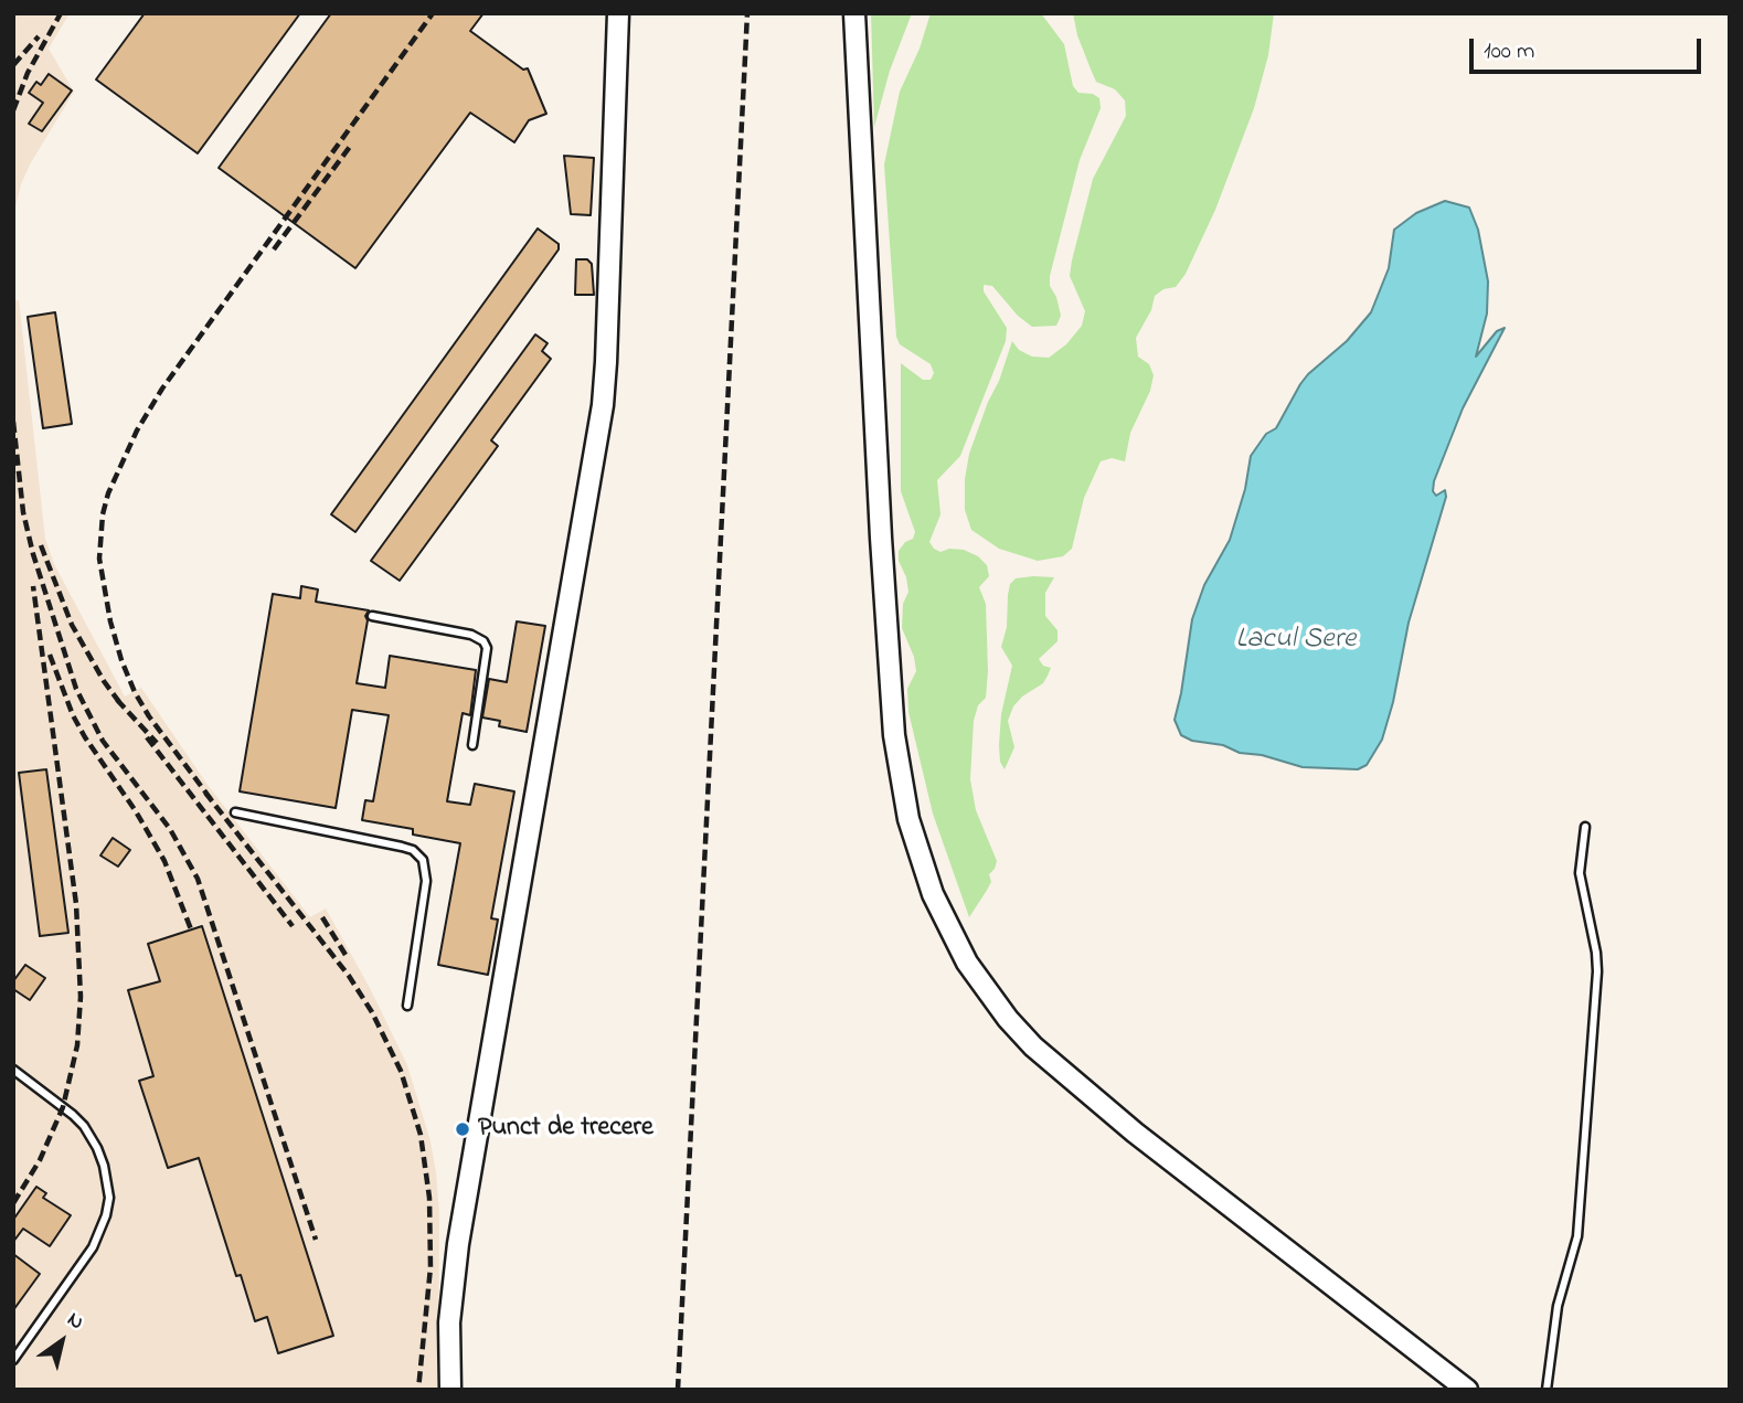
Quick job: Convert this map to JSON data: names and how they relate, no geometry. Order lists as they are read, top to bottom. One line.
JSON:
{"water":["Lacul Sere"],"places":["Punct de trecere"],"scale_bar":"100 m","north":"top right"}
